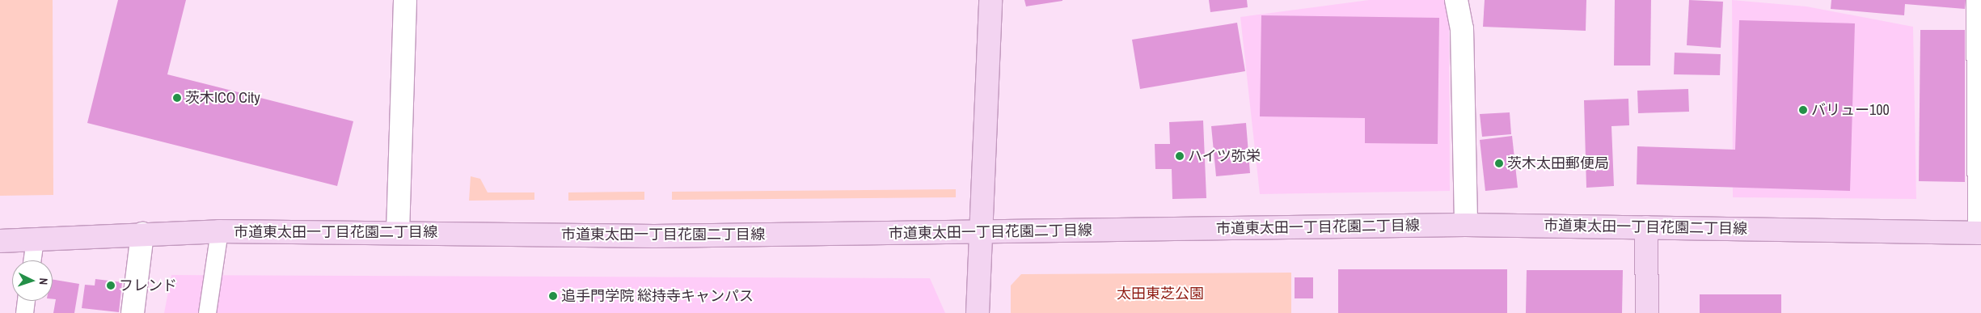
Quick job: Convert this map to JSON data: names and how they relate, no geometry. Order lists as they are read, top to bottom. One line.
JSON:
{"streets":{"street":["市道東太田一丁目花園二丁目線"]},"parks":["太田東芝公園"],"places":["茨木ICO City","バリュー100","ハイツ弥栄","茨木太田郵便局","フレンド","追手門学院 総持寺キャンパス"],"north":"right"}
